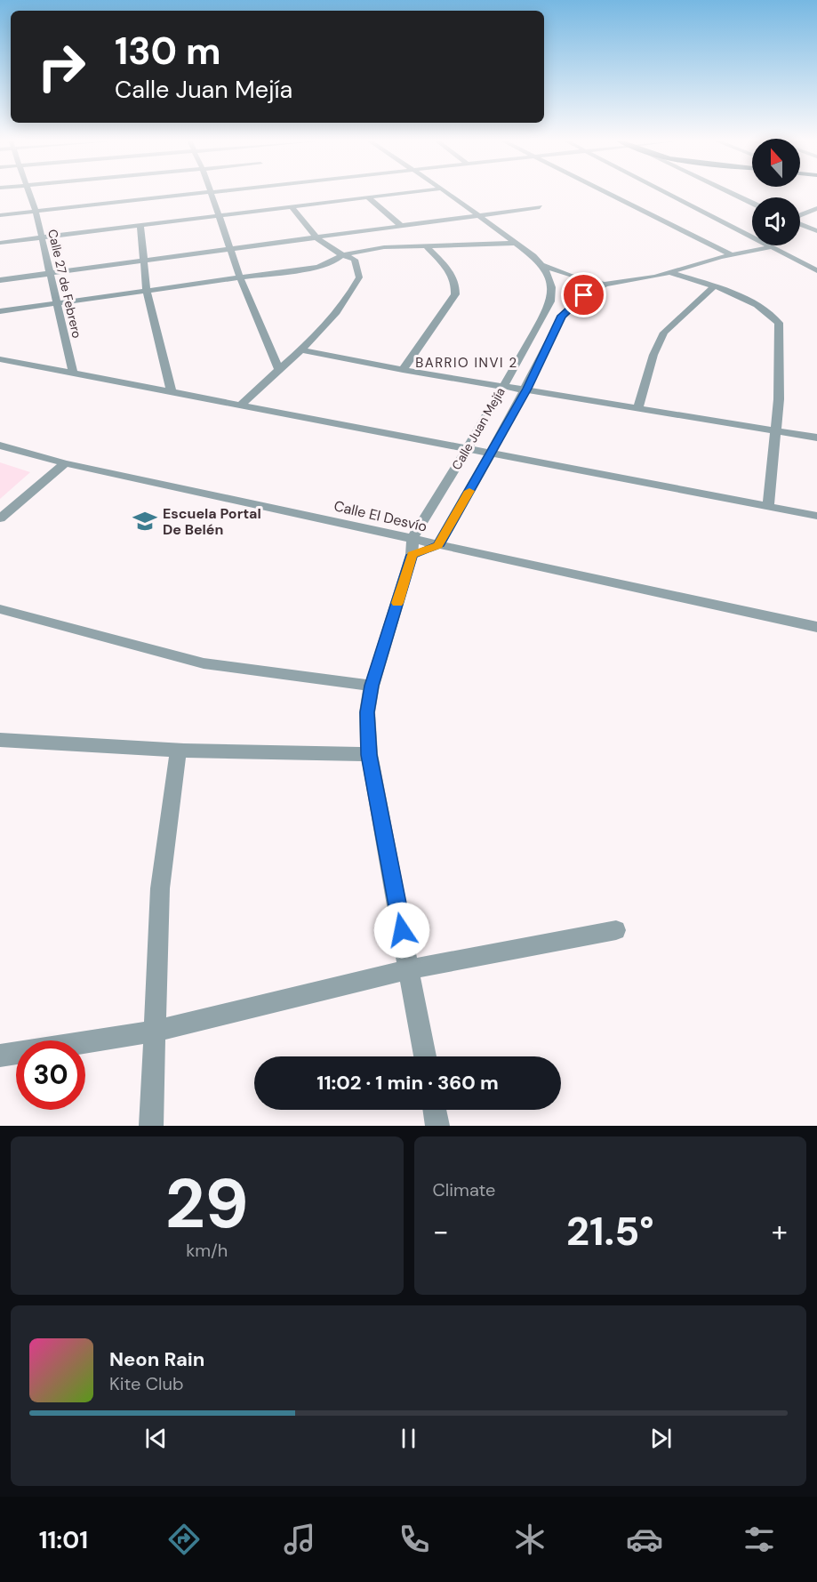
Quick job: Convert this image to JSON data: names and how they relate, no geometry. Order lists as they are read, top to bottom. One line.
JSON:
{"streets":{"street":["Calle 27 de Febrero","Calle Juan Mejía","Calle El Desvío"]},"crossings":[["Calle Juan Mejía","Calle El Desvío"]],"districts":["BARRIO INVI 2"],"places":{"school or university":["Escuela Portal De Belén"]},"north":"top","page":{"turn":["130 m","Calle Juan Mejía"],"limit":"30","trip":"11:02 · 1 min · 360 m","tile":[["29","km/h"],"Climate"],"heat":["−","21.5°","+"],"song":["Neon Rain","Kite Club"],"tabs":"11:01"}}
